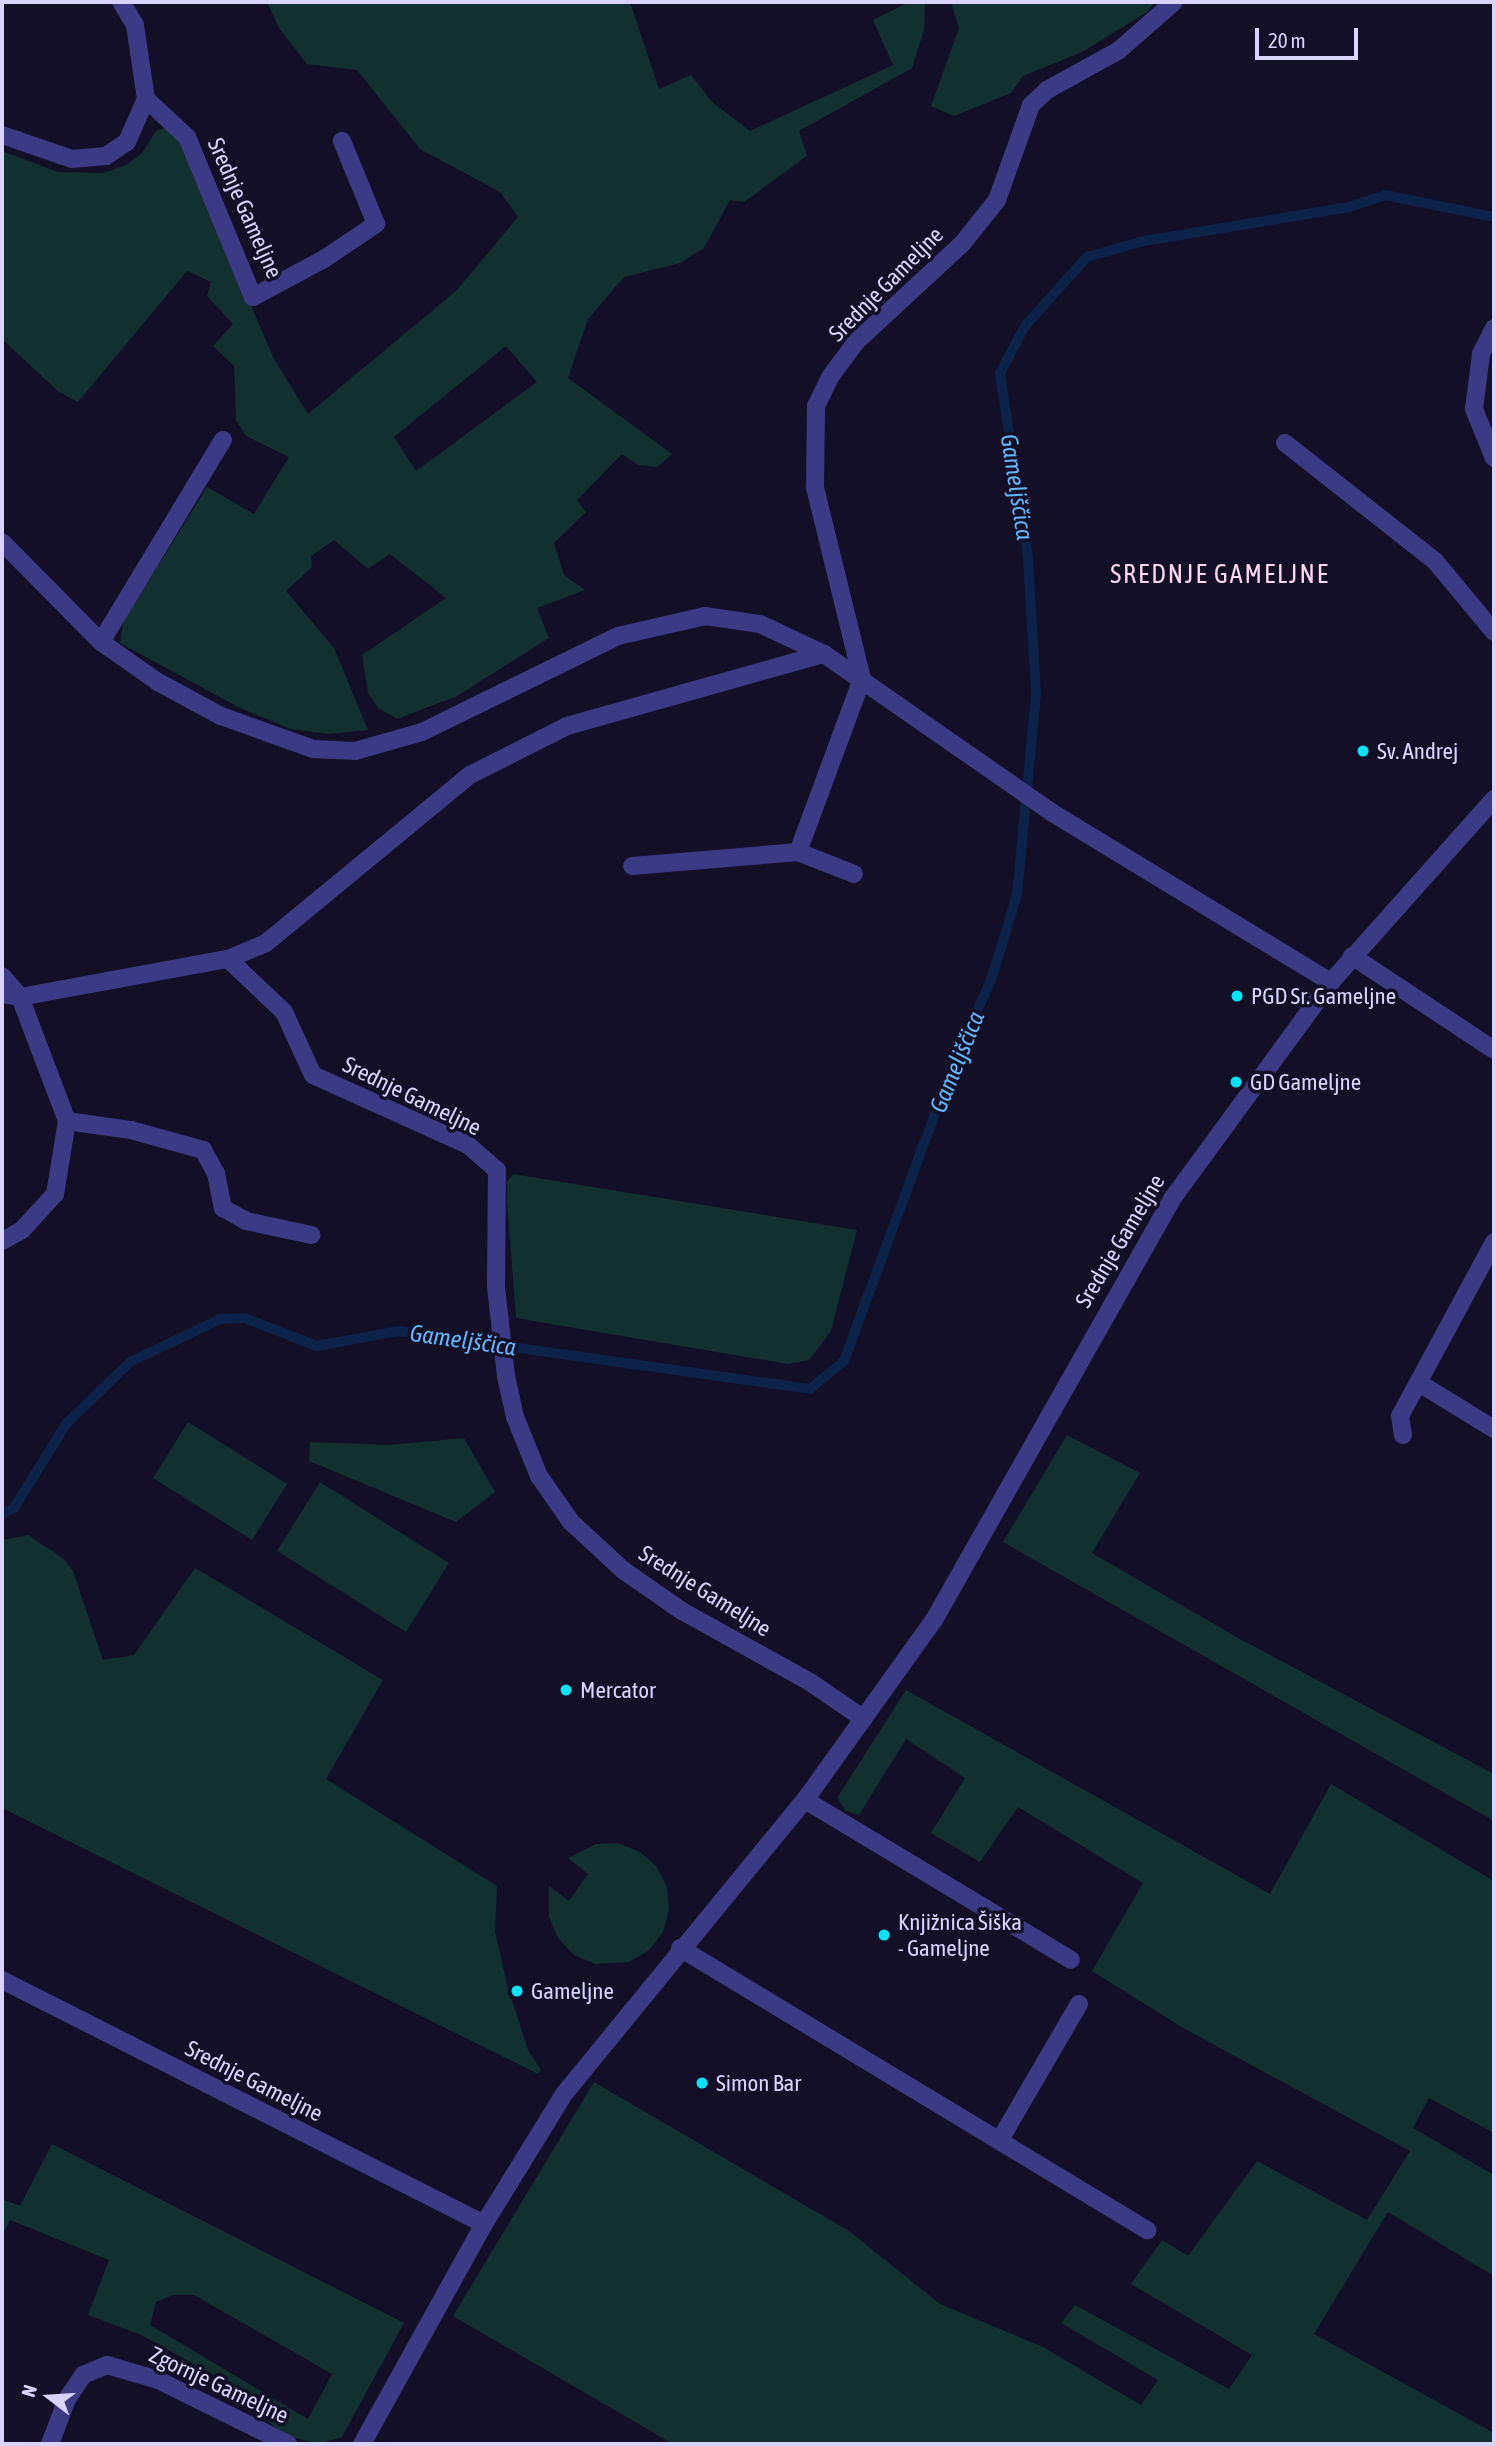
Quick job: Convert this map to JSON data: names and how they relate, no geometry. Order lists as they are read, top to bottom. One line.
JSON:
{"streets":{"street":["Srednje Gameljne","Zgornje Gameljne"]},"districts":["SREDNJE GAMELJNE"],"water":["Gameljščica"],"places":["Sv. Andrej","PGD Sr. Gameljne","GD Gameljne","Mercator","Knjižnica Šiška - Gameljne","Gameljne","Simon Bar"],"scale_bar":"20 m","north":"left"}
